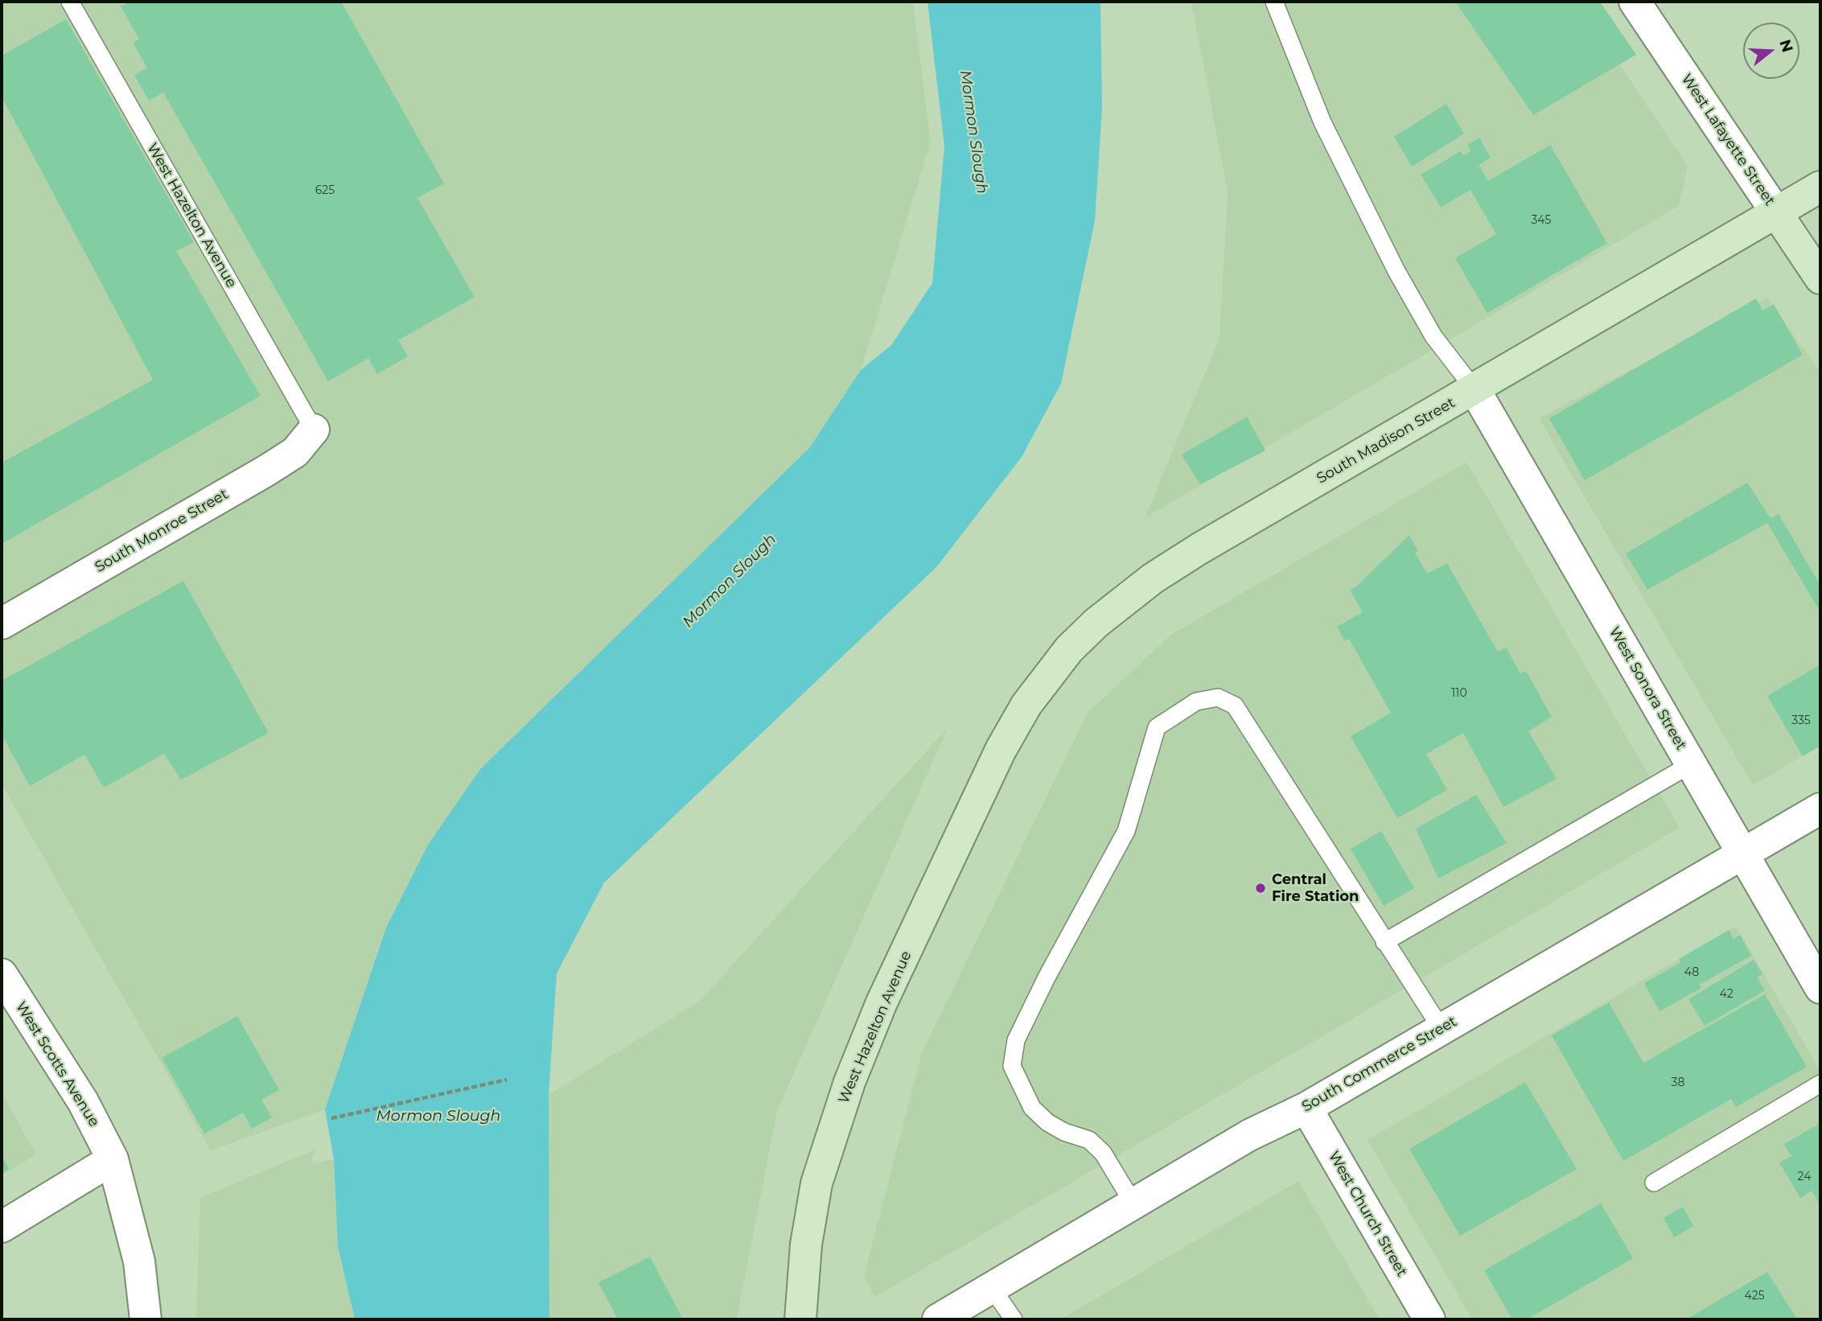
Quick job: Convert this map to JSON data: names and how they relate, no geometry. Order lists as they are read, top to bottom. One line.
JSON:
{"streets":{"main road":["West Lafayette Street","West Hazelton Avenue","South Madison Street"],"street":["South Monroe Street","West Sonora Street","West Scotts Avenue","South Commerce Street","West Church Street"]},"crossings":[["West Lafayette Street","South Madison Street"],["West Hazelton Avenue","South Madison Street"],["West Hazelton Avenue","South Monroe Street"],["South Madison Street","West Sonora Street"],["West Sonora Street","South Commerce Street"],["South Commerce Street","West Church Street"]],"water":["Mormon Slough"],"places":["Central Fire Station"],"house_numbers":["625","345","110","335","48","42","38","24","425"],"north":"right"}
